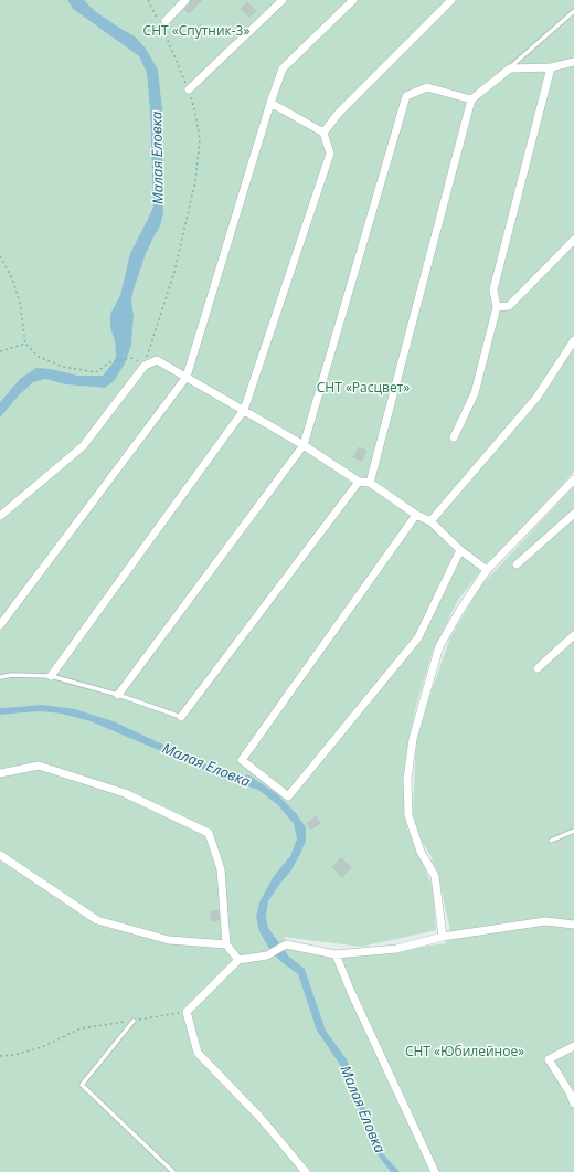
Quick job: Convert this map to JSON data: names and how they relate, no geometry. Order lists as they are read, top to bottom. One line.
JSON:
{"water":["Малая Еловка"],"parks":["СНТ «Спутник-3»","СНТ «Расцвет»","СНТ «Юбилейное»"]}
